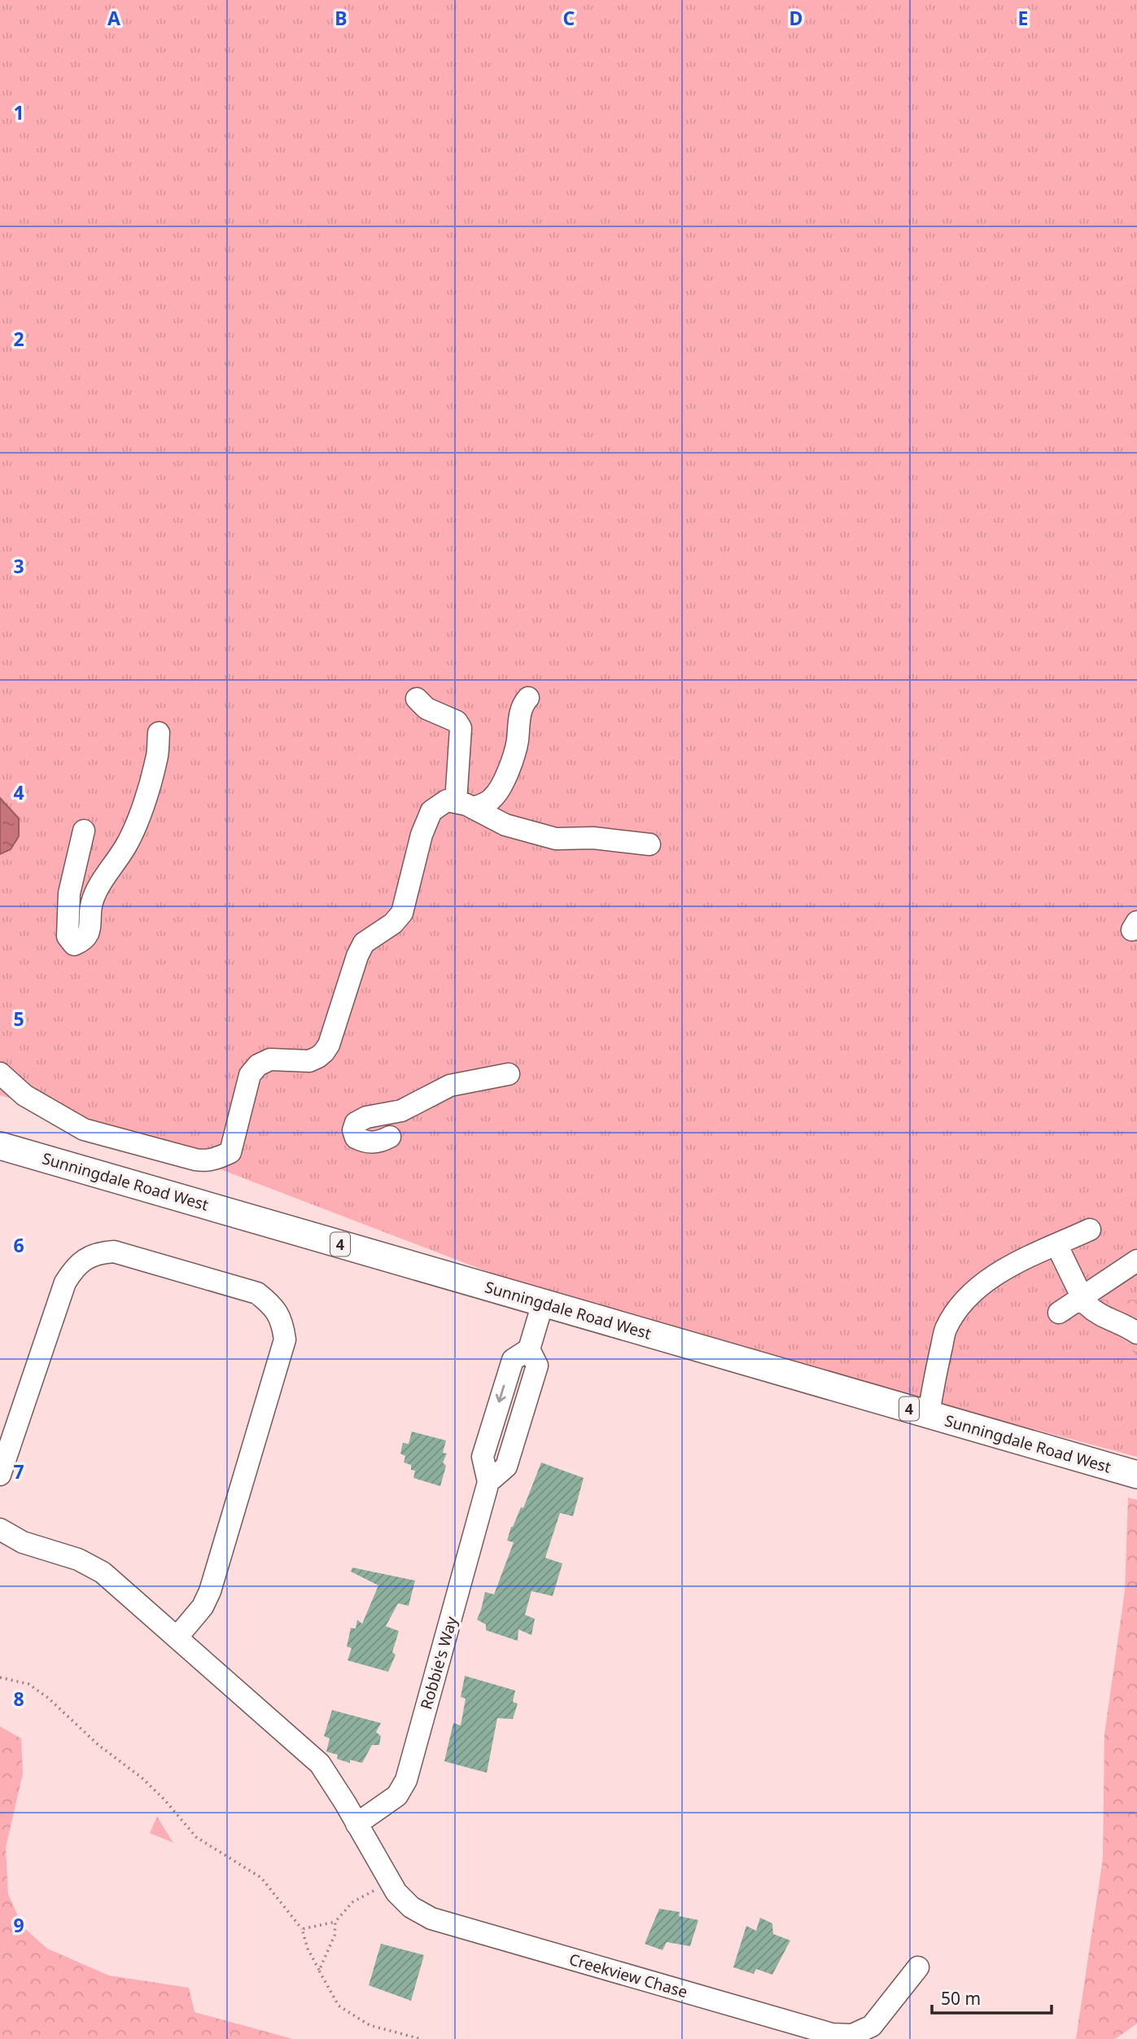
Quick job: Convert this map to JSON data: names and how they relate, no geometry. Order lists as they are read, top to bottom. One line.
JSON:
{"streets":{"main road":["Sunningdale Road West","4"],"street":["Robbie's Way","Creekview Chase"]},"crossings":[["Sunningdale Road West","Robbie's Way"],["Robbie's Way","Creekview Chase"]],"scale_bar":"50 m","grid":{"columns":["A","B","C","D","E"],"rows":["1","2","3","4","5","6","7","8","9"]}}
